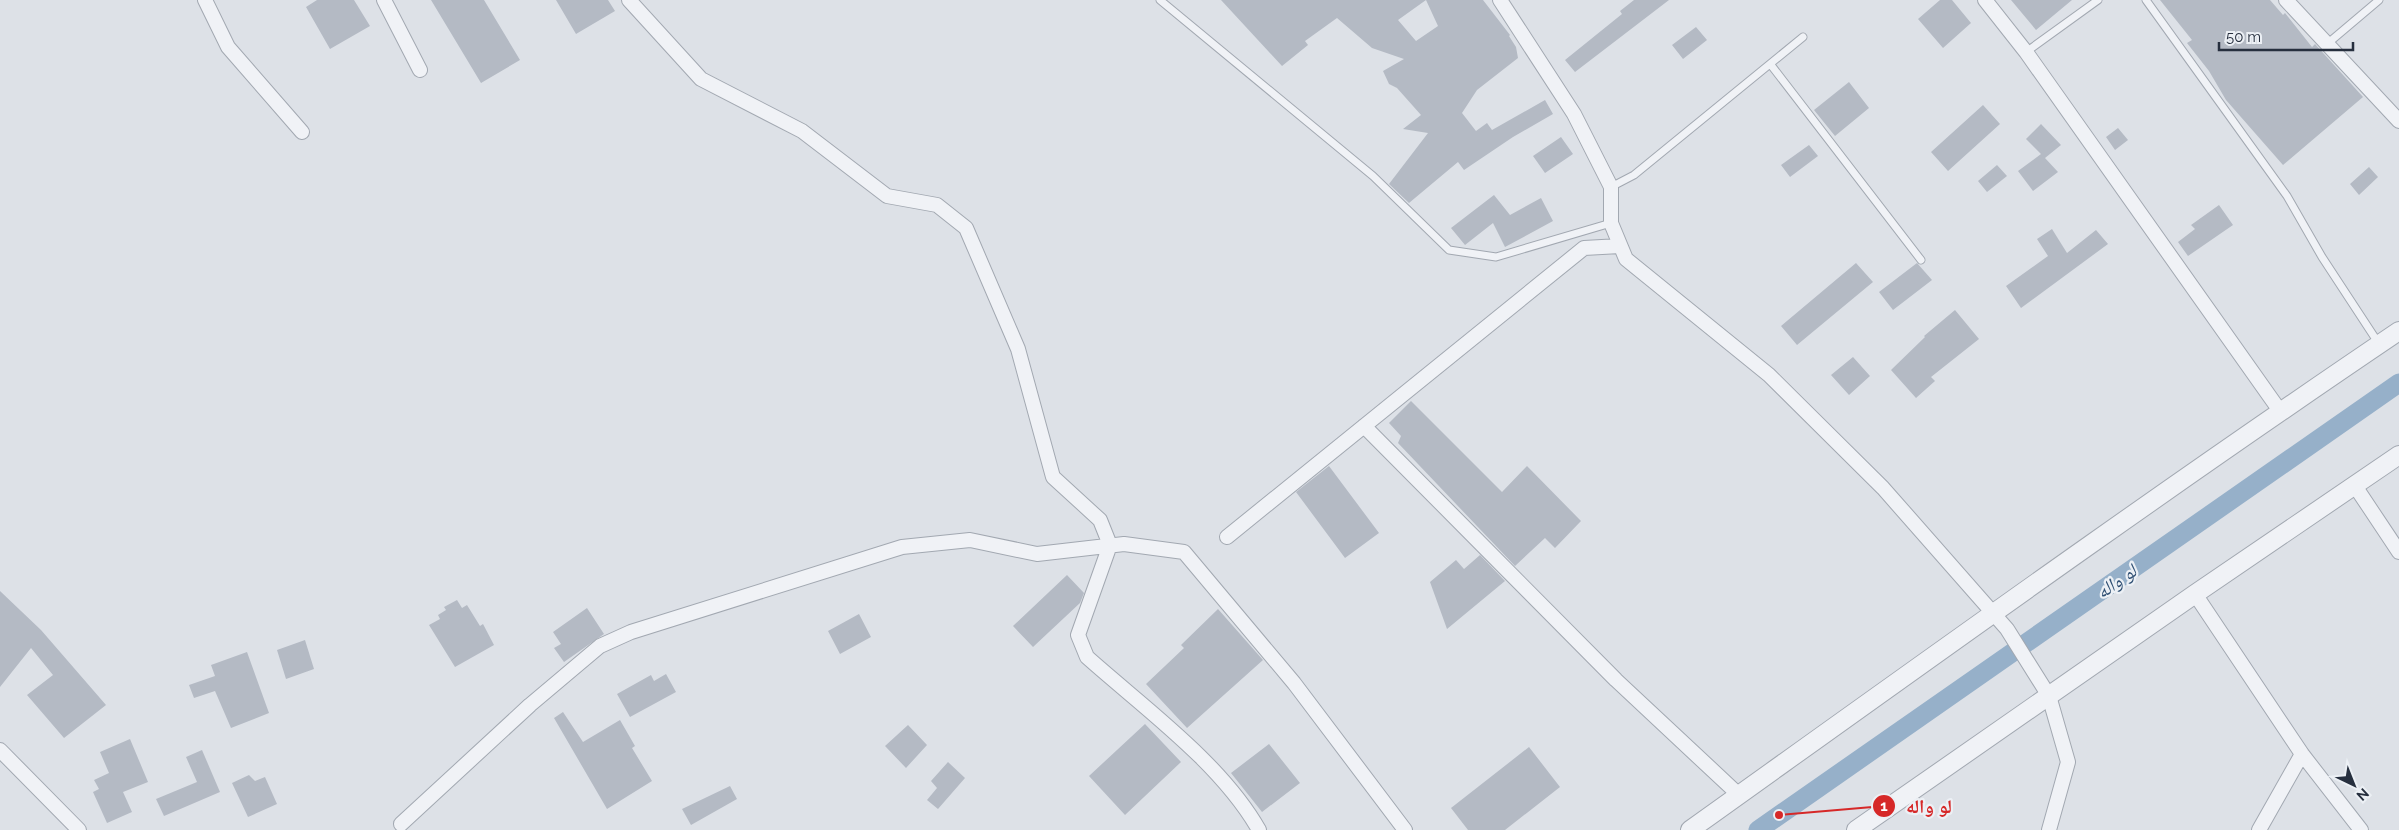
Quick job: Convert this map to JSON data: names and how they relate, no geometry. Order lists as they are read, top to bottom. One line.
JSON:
{"water":["لو واله"],"places":["لو واله"],"scale_bar":"50 m","north":"bottom right"}
